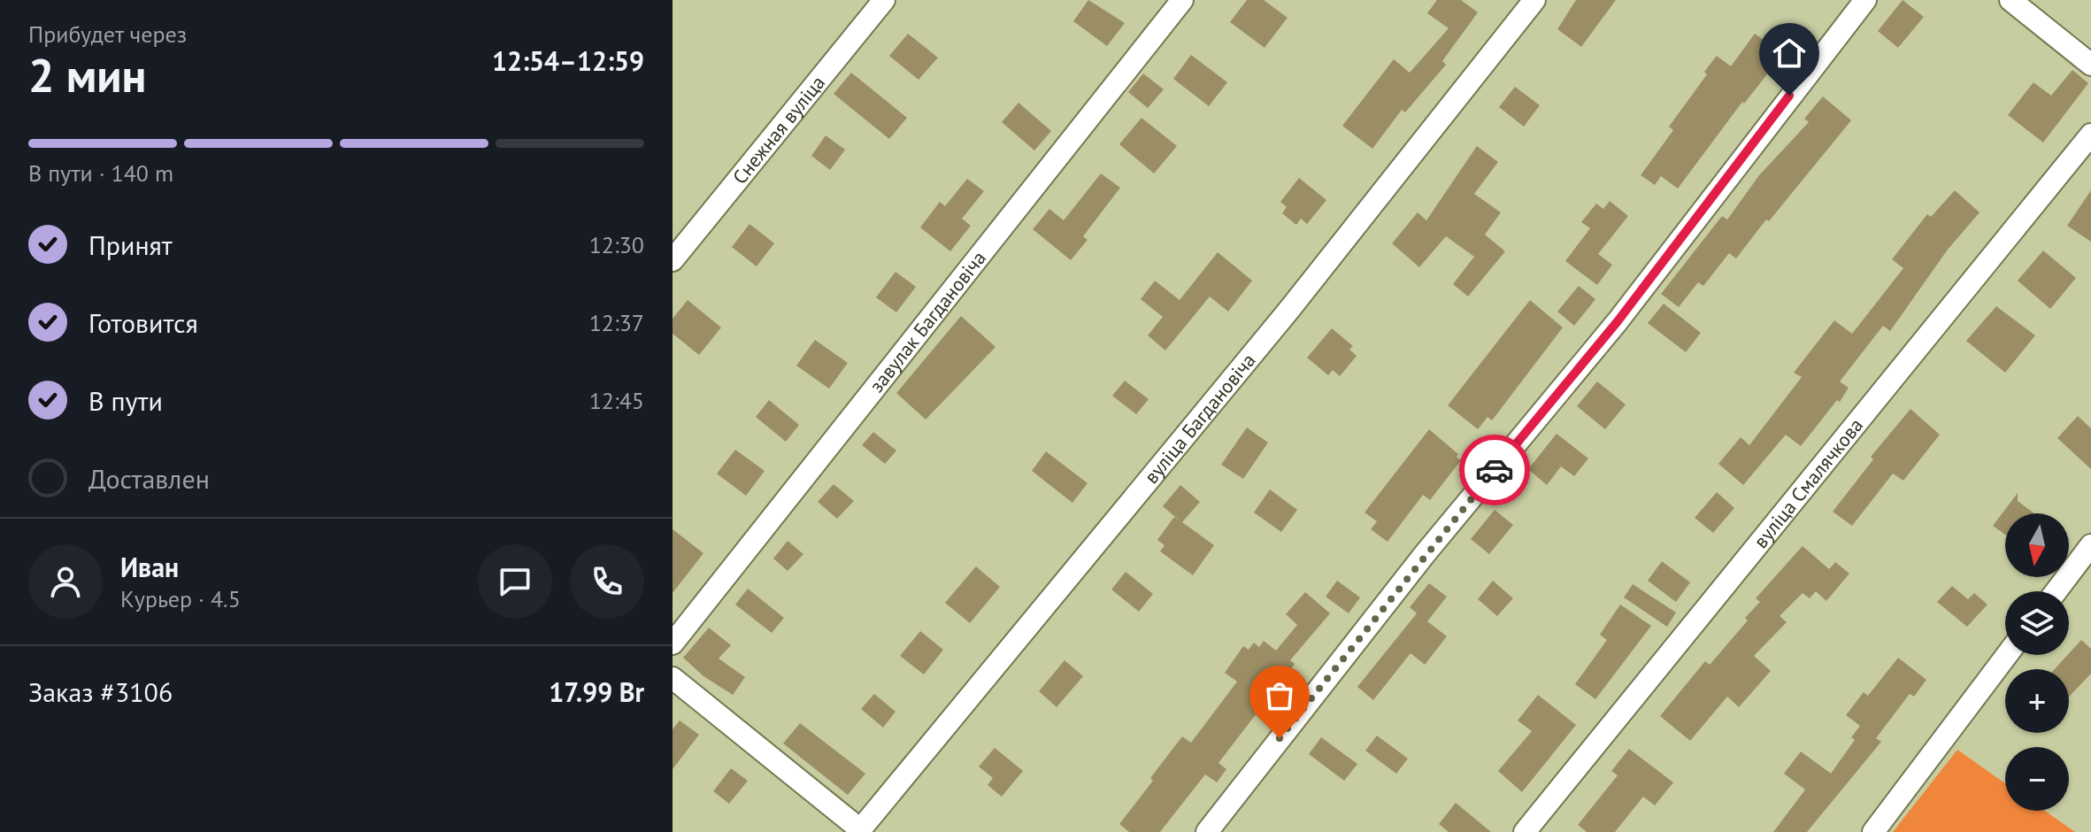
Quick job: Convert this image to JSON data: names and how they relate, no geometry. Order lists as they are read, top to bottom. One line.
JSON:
{"streets":{"street":["Снежная вуліца","завулак Багдановіча","вуліца Багдановіча","вуліца Смалячкова"]},"north":"bottom","page":{"heading":["2 мин","Прибудет через","12:54–12:59"],"panel":["Иван","Курьер · 4.5","Заказ #3106","17.99 Br"],"bar":"В пути · 140 m","list":[["Принят","12:30"],["Готовится","12:37"],["В пути","12:45"],"Доставлен"],"map_buttons":["+","−"]}}
